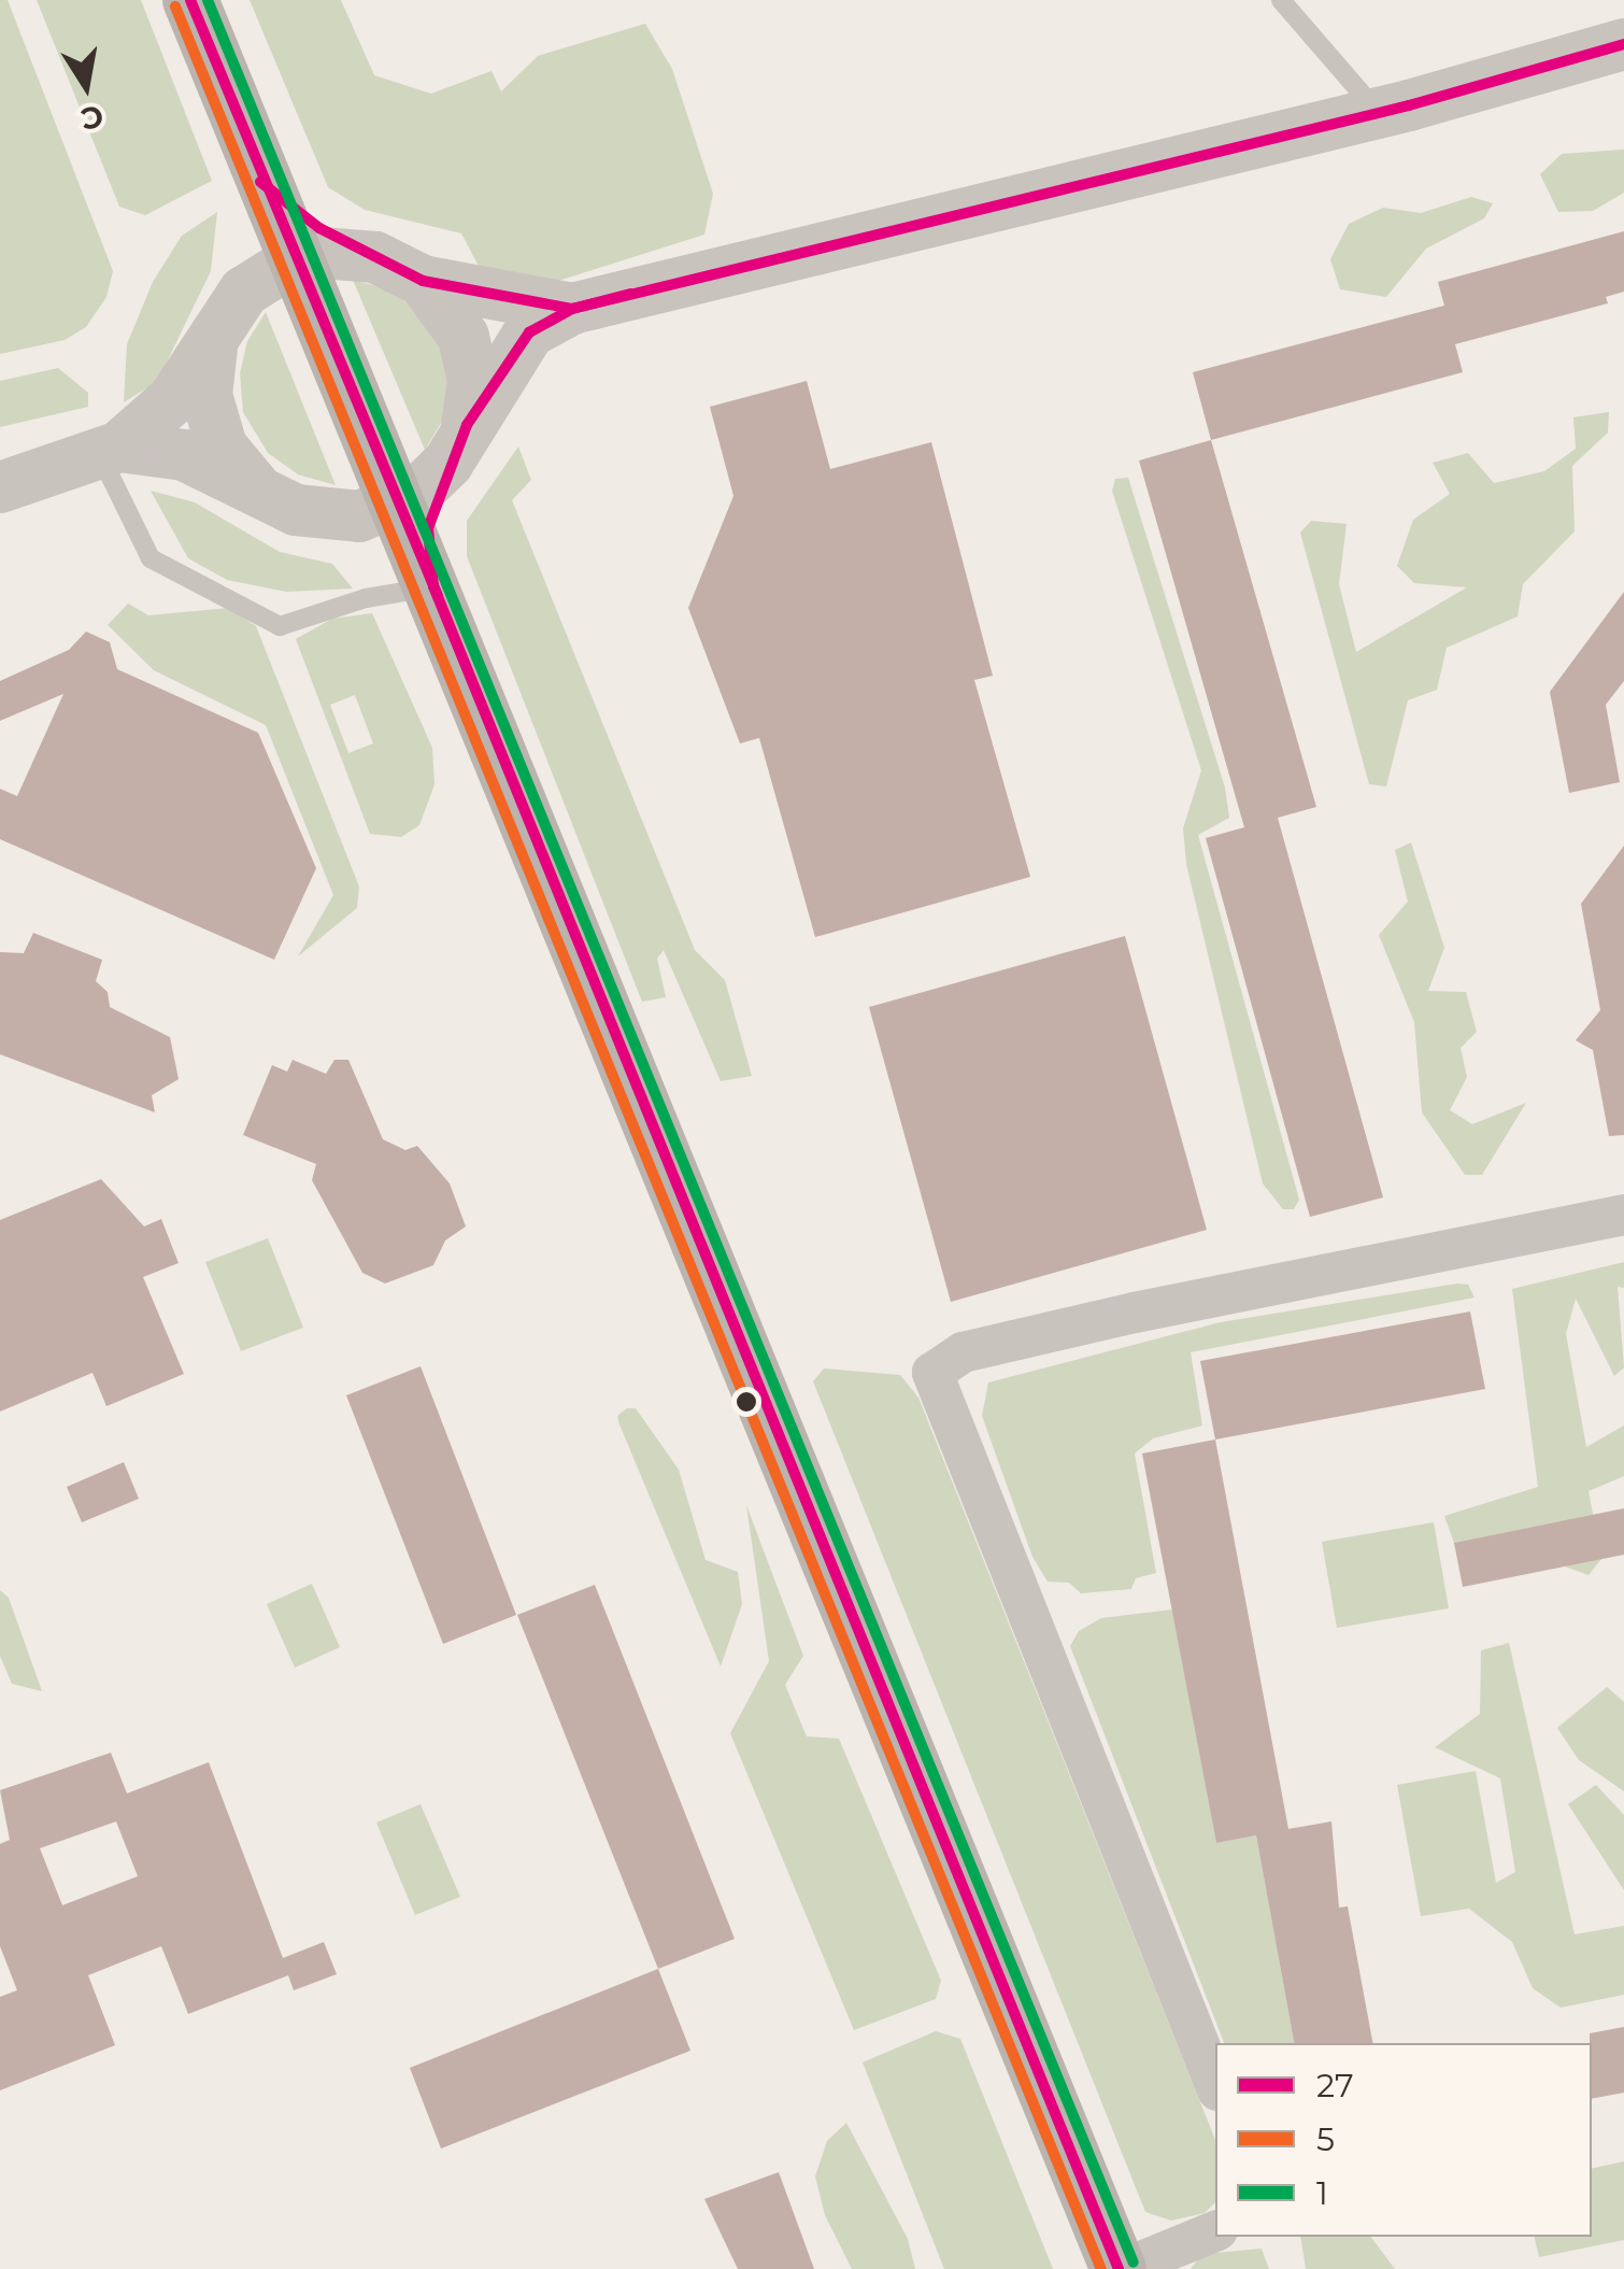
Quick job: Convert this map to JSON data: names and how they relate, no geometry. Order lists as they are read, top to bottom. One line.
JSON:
{"lines":["transit line 27","transit line 1","transit line 5"],"legend":["27","5","1"],"north":"bottom"}
